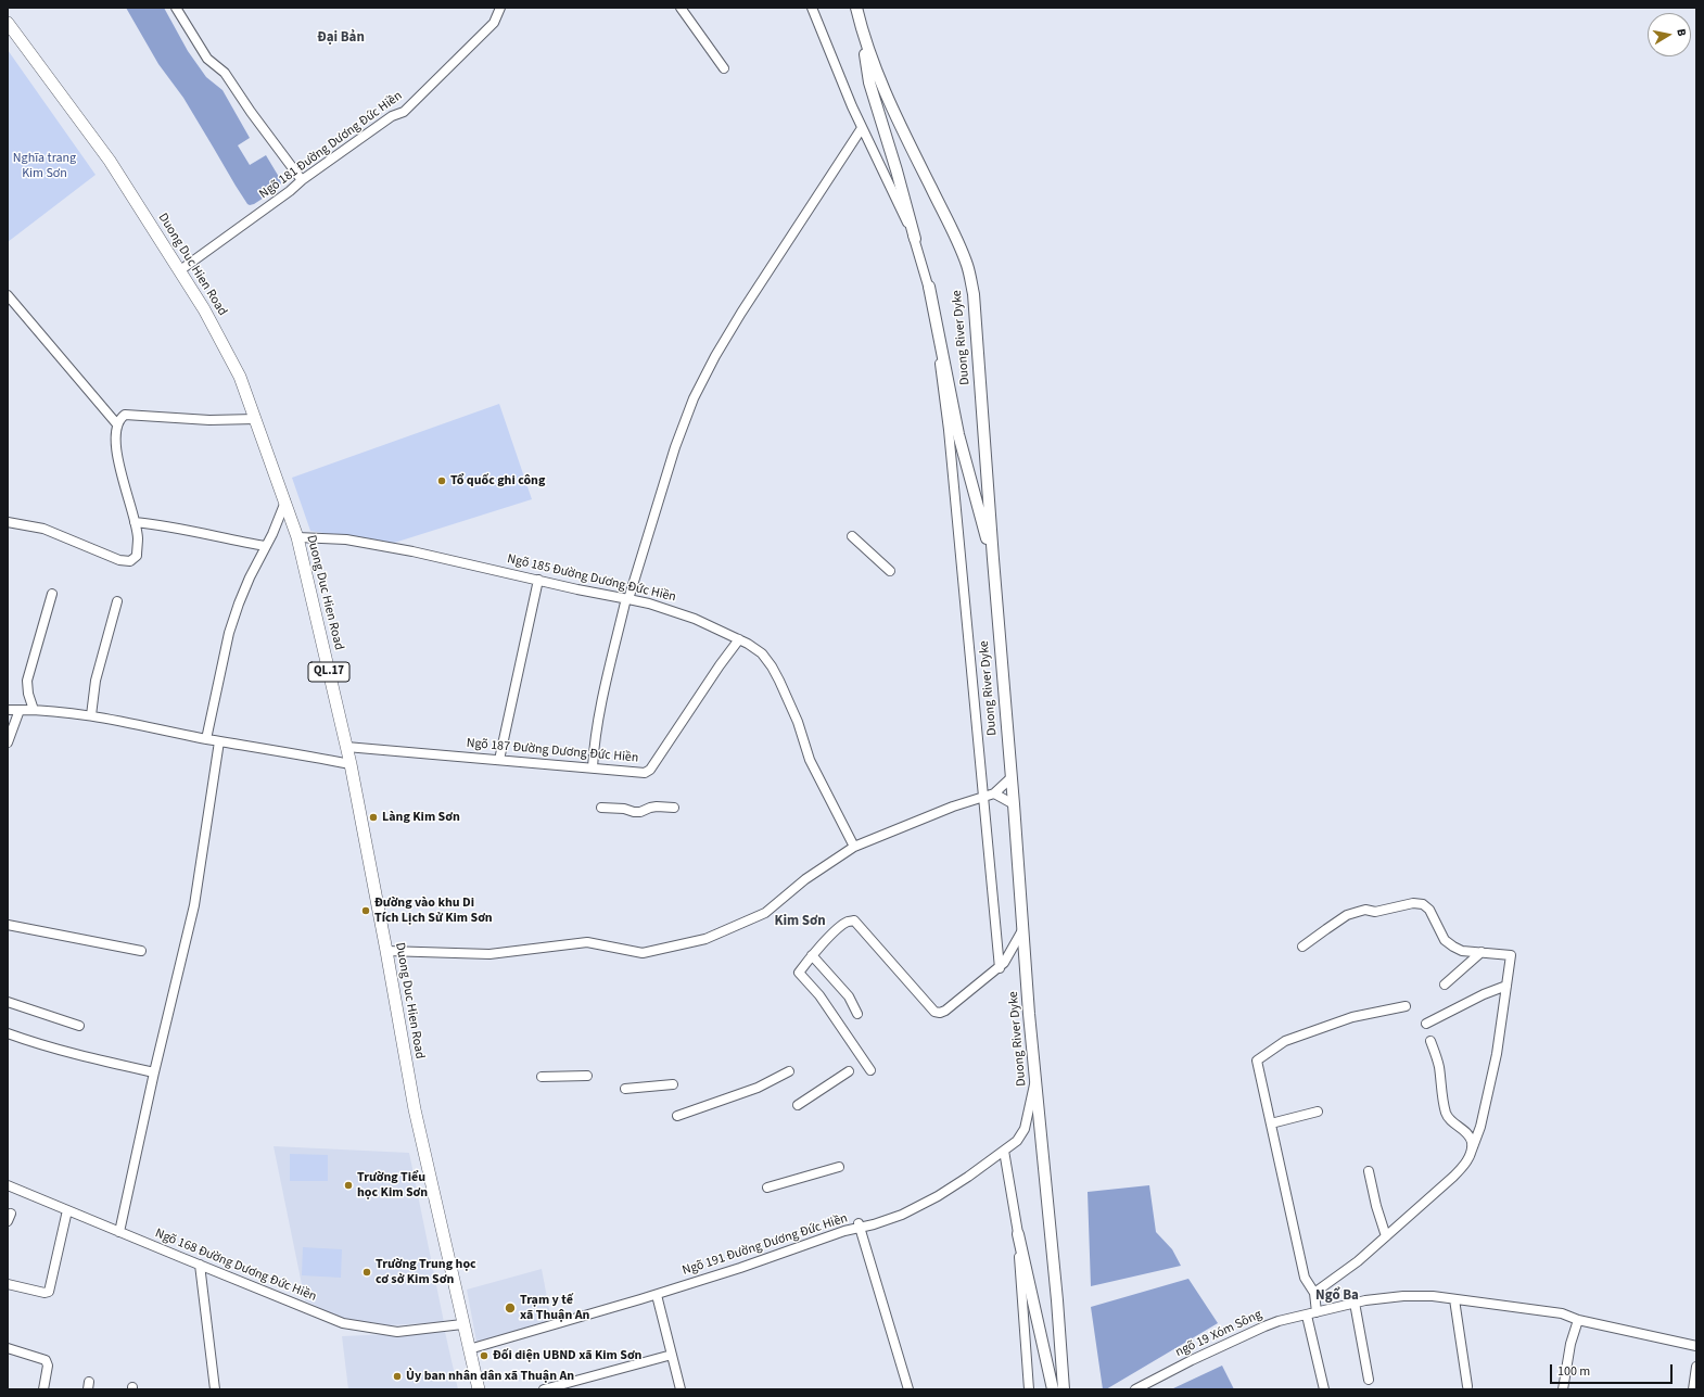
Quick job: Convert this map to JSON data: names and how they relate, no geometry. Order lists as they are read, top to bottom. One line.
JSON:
{"streets":{"highway":["Duong Duc Hien Road","QL.17"],"main road":["Duong River Dyke"],"street":["Ngõ 181 Đường Dương Đức Hiền","Ngõ 185 Đường Dương Đức Hiền","Ngõ 187 Đường Dương Đức Hiền","Ngõ 191 Đường Dương Đức Hiền","Ngõ 168 Đường Dương Đức Hiền","ngõ 19 Xóm Sông"]},"crossings":[["Ngõ 181 Đường Dương Đức Hiền","Duong Duc Hien Road"],["Duong Duc Hien Road","Ngõ 185 Đường Dương Đức Hiền"],["Duong Duc Hien Road","Ngõ 187 Đường Dương Đức Hiền"],["Duong Duc Hien Road","Ngõ 191 Đường Dương Đức Hiền"],["Duong Duc Hien Road","Ngõ 168 Đường Dương Đức Hiền"],["Duong River Dyke","Ngõ 191 Đường Dương Đức Hiền"],["Ngõ 185 Đường Dương Đức Hiền","Ngõ 187 Đường Dương Đức Hiền"]],"districts":["Đại Bản","Kim Sơn","Ngổ Ba"],"parks":["Nghĩa trang Kim Sơn"],"places":["Tổ quốc ghi công","Làng Kim Sơn","Đường vào khu Di Tích Lịch Sử Kim Sơn","Trường Tiểu học Kim Sơn","Trường Trung học cơ sở Kim Sơn","Trạm y tế xã Thuận An","Đối diện UBND xã Kim Sơn","Ủy ban nhân dân xã Thuận An"],"scale_bar":"100 m","north":"right"}
